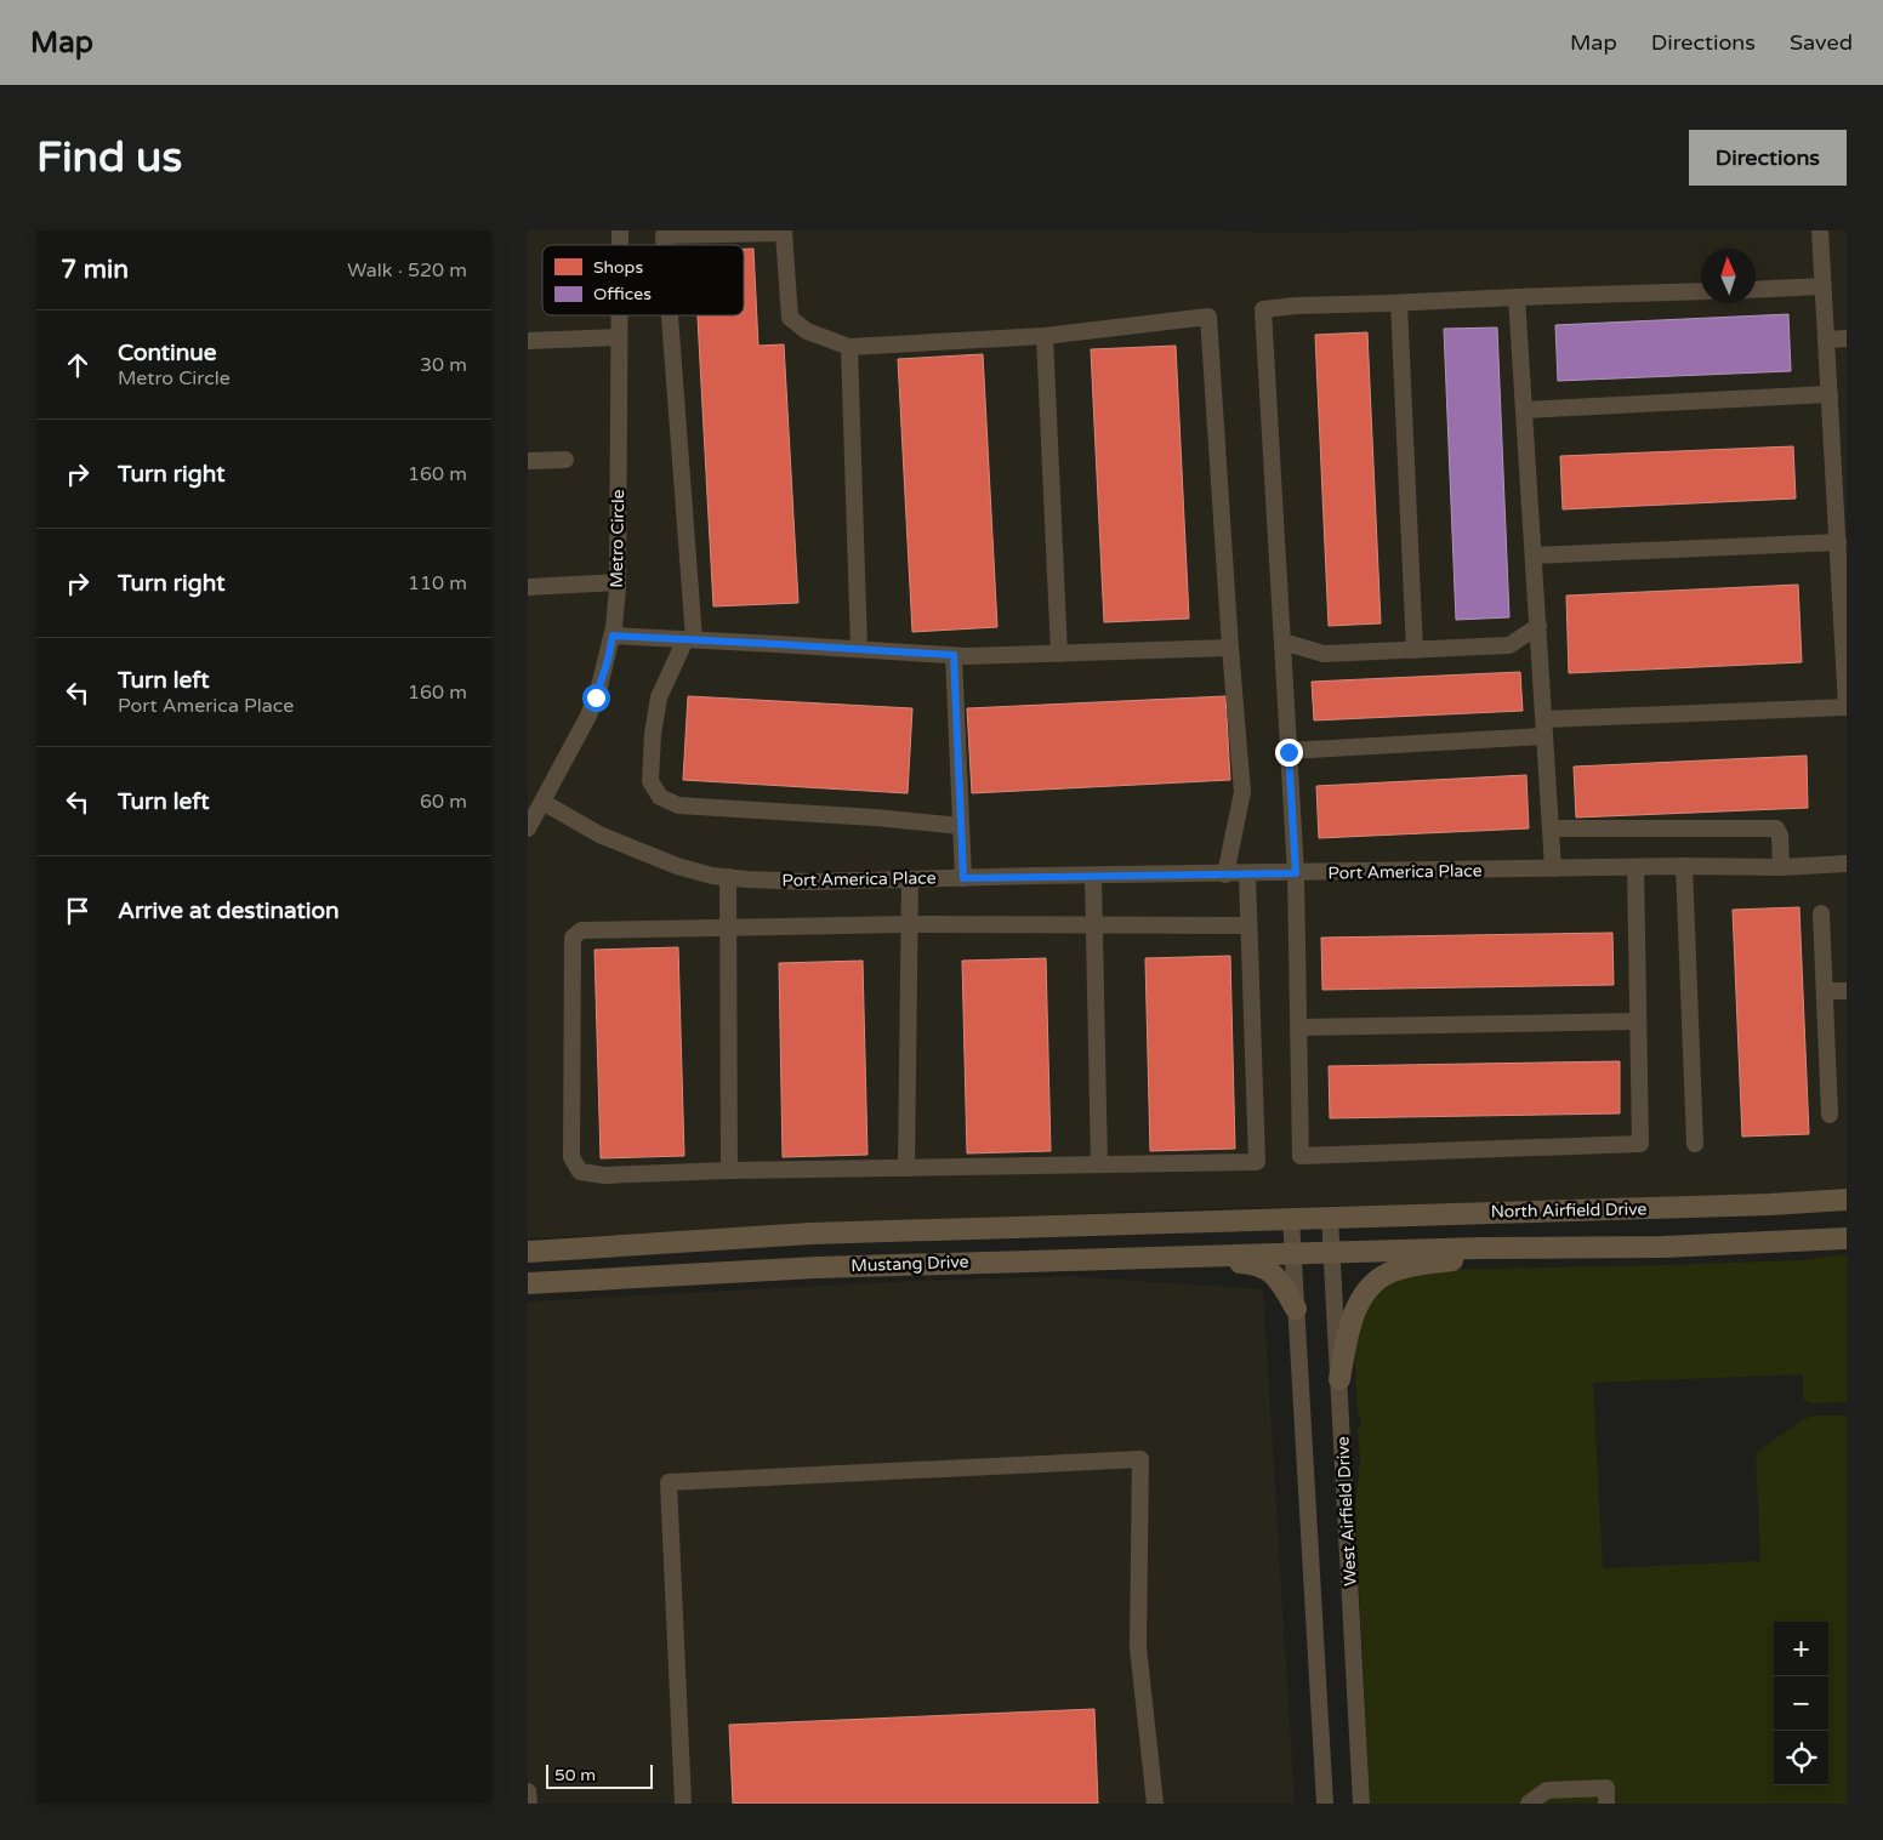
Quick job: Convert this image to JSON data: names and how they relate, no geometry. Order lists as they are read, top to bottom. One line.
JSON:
{"streets":{"main road":["North Airfield Drive","Mustang Drive"],"street":["Metro Circle","Port America Place","West Airfield Drive"]},"crossings":[["Metro Circle","Port America Place"],["North Airfield Drive","Mustang Drive"],["North Airfield Drive","West Airfield Drive"]],"legend":["Shops","Offices"],"scale_bar":"50 m","north":"top","page":{"header":"Map","nav":["Map","Directions","Saved"],"buttons":"Directions","title":"Find us","heading":["7 min","Walk · 520 m"],"list":[["Continue","Metro Circle","30 m"],["Turn right","160 m"],["Turn right","110 m"],["Turn left","Port America Place","160 m"],["Turn left","60 m"],"Arrive at destination"],"map_buttons":["+","−"],"scale":"50 m"}}
